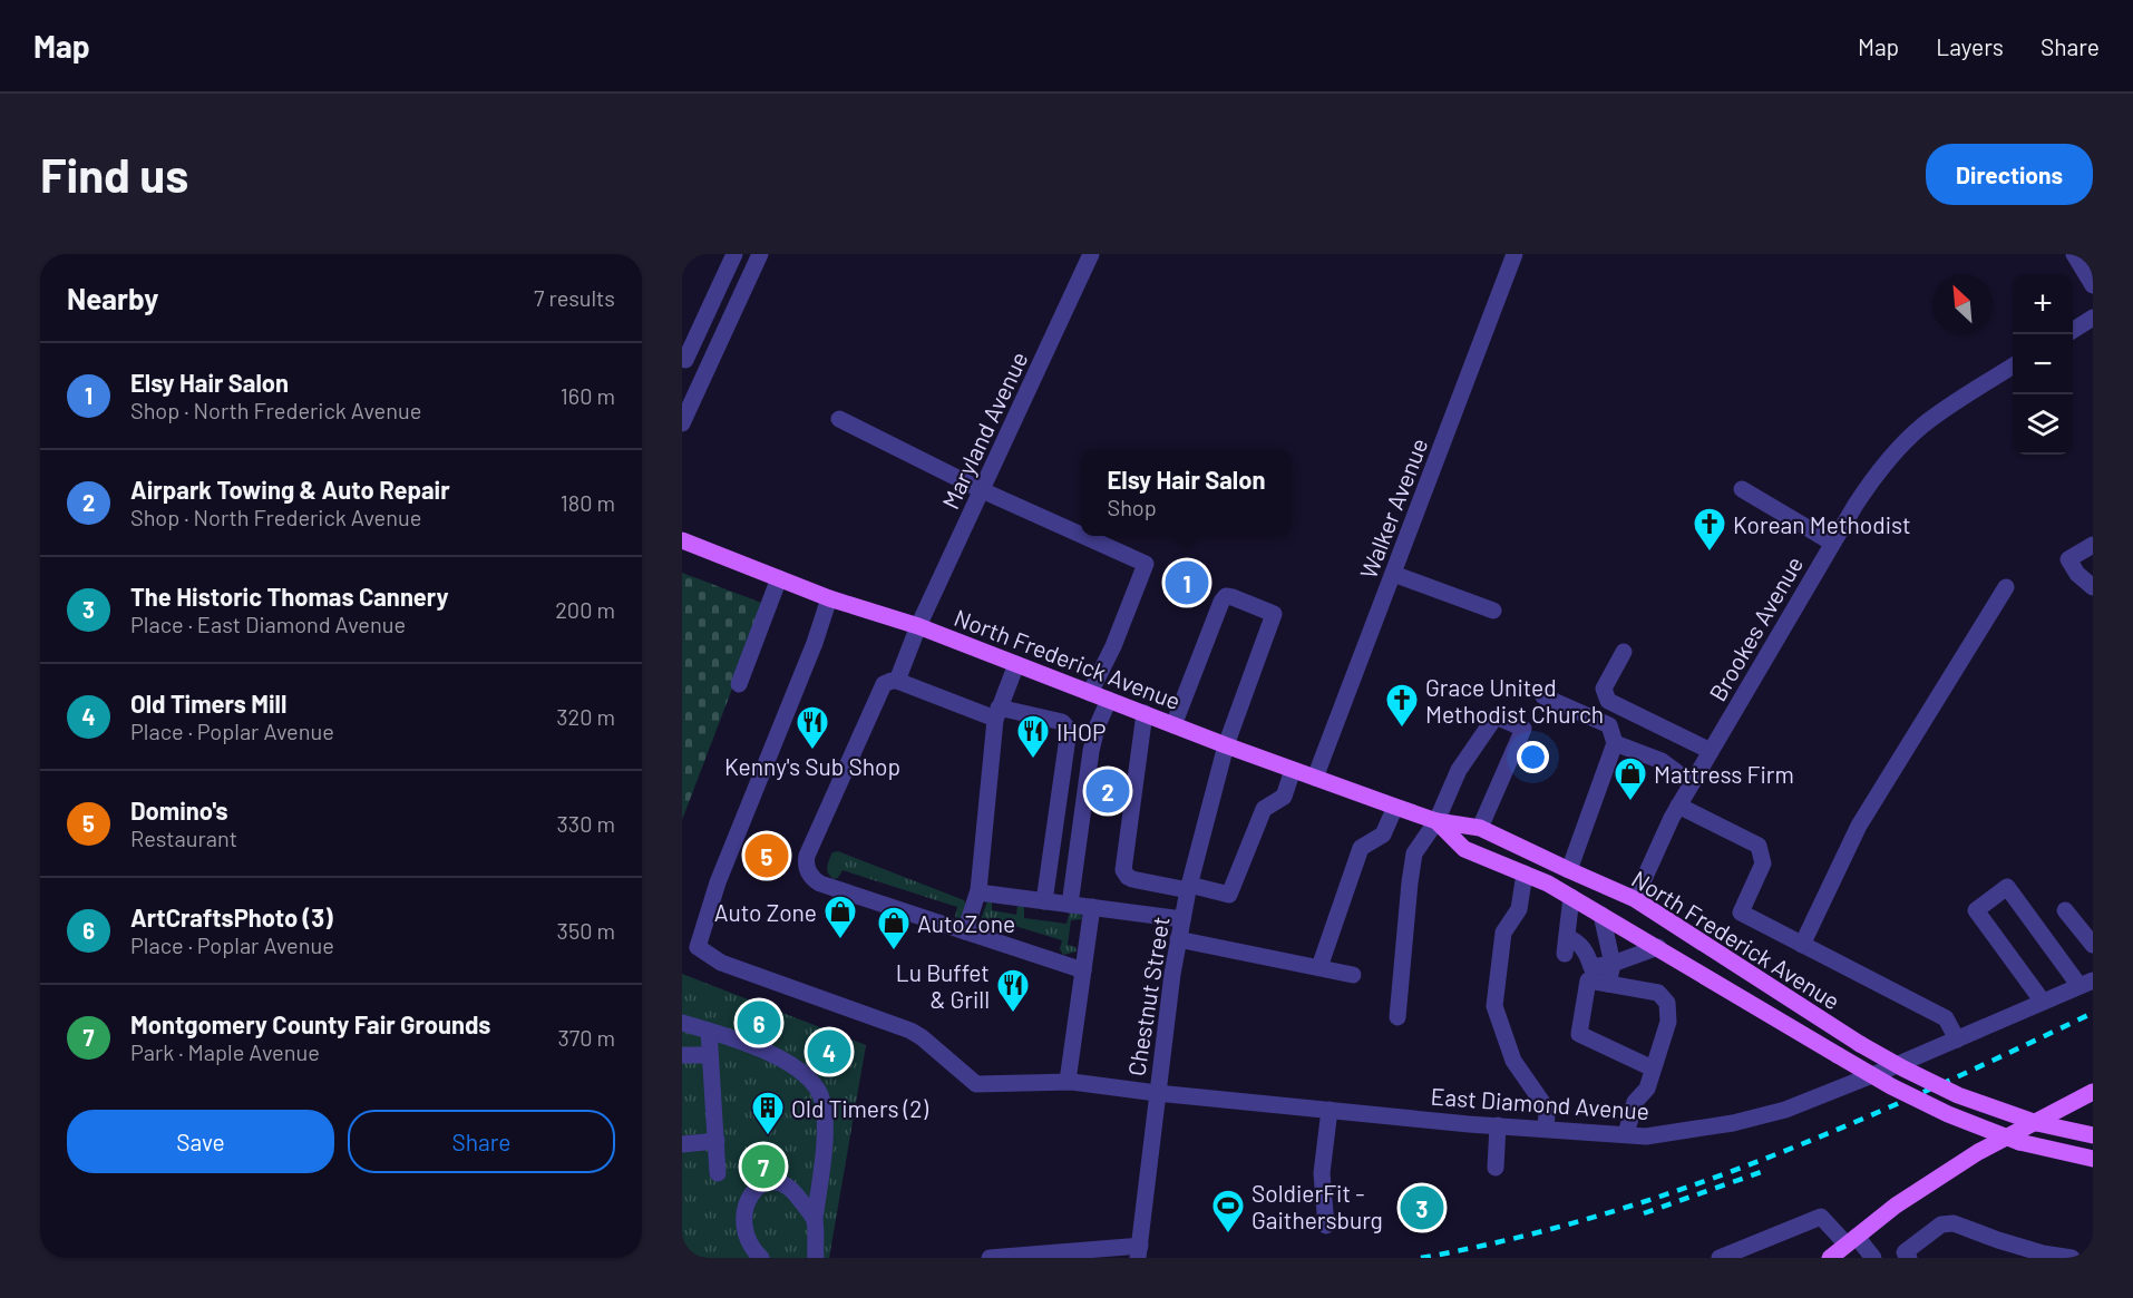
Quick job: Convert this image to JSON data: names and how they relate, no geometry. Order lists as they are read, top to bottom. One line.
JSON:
{"streets":{"main road":["North Frederick Avenue"],"street":["Maryland Avenue","Walker Avenue","Brookes Avenue","Chestnut Street","East Diamond Avenue"]},"crossings":[["Maryland Avenue","North Frederick Avenue"],["Walker Avenue","North Frederick Avenue"],["Brookes Avenue","North Frederick Avenue"],["North Frederick Avenue","Chestnut Street"],["North Frederick Avenue","East Diamond Avenue"],["Chestnut Street","East Diamond Avenue"]],"places":{"church":["Korean Methodist","Grace United Methodist Church"],"restaurant":["Kenny's Sub Shop","IHOP","Lu Buffet & Grill"],"shop":["Mattress Firm","Auto Zone","AutoZone"],"building":["Old Timers (2)"],"sports":["SoldierFit - Gaithersburg"]},"north":"top left","page":{"header":"Map","nav":["Map","Layers","Share"],"buttons":["Directions",["Save","Share"]],"title":"Find us","heading":["Nearby","7 results"],"map_buttons":["+","−"],"list":[{"mark":"1","name":"Elsy Hair Salon","note":"Shop · North Frederick Avenue","value":"160 m"},{"mark":"2","name":"Airpark Towing & Auto Repair","note":"Shop · North Frederick Avenue","value":"180 m"},{"mark":"3","name":"The Historic Thomas Cannery","note":"Place · East Diamond Avenue","value":"200 m"},{"mark":"4","name":"Old Timers Mill","note":"Place · Poplar Avenue","value":"320 m"},{"mark":"5","name":"Domino's","note":"Restaurant","value":"330 m"},{"mark":"6","name":"ArtCraftsPhoto (3)","note":"Place · Poplar Avenue","value":"350 m"},{"mark":"7","name":"Montgomery County Fair Grounds","note":"Park · Maple Avenue","value":"370 m"}],"popup":["Elsy Hair Salon","Shop"],"pins":["1","2","5","6","4","7","3"]}}
